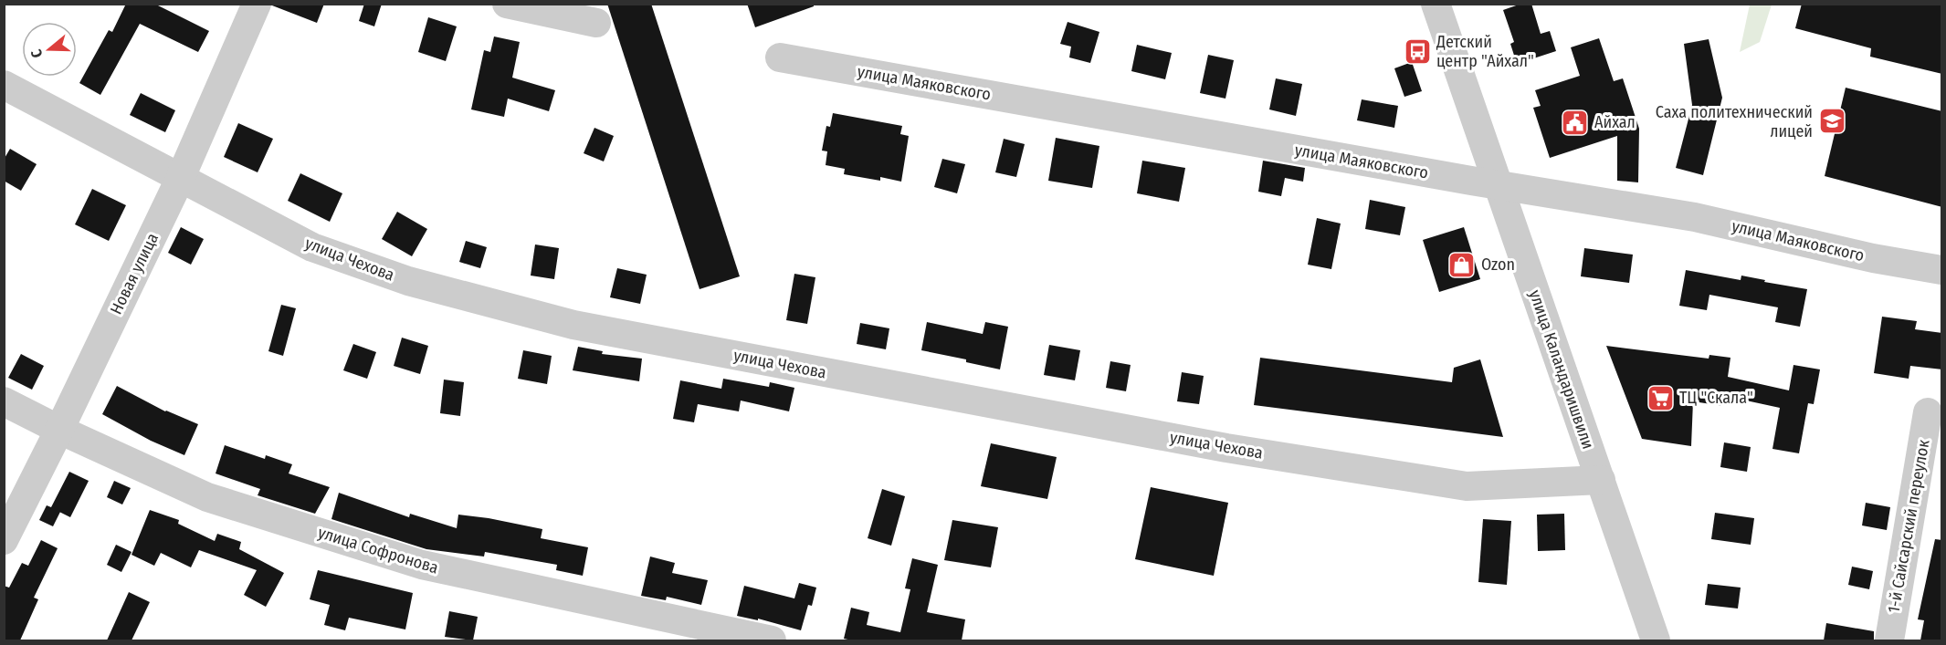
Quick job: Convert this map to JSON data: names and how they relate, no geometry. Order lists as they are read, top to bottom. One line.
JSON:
{"streets":{"street":["улица Маяковского","улица Чехова","Новая улица","улица Каландаришвили","1-й Сайсарский переулок","улица Софронова"]},"crossings":[["улица Маяковского","улица Каландаришвили"],["улица Чехова","Новая улица"],["улица Чехова","улица Каландаришвили"],["Новая улица","улица Софронова"]],"places":{"bus stop":["Детский центр \"Айхал\""],"school or university":["Саха политехнический лицей"],"public building":["Айхал"],"shop":["Ozon"],"supermarket":["ТЦ \"Скала\""]},"north":"left"}
